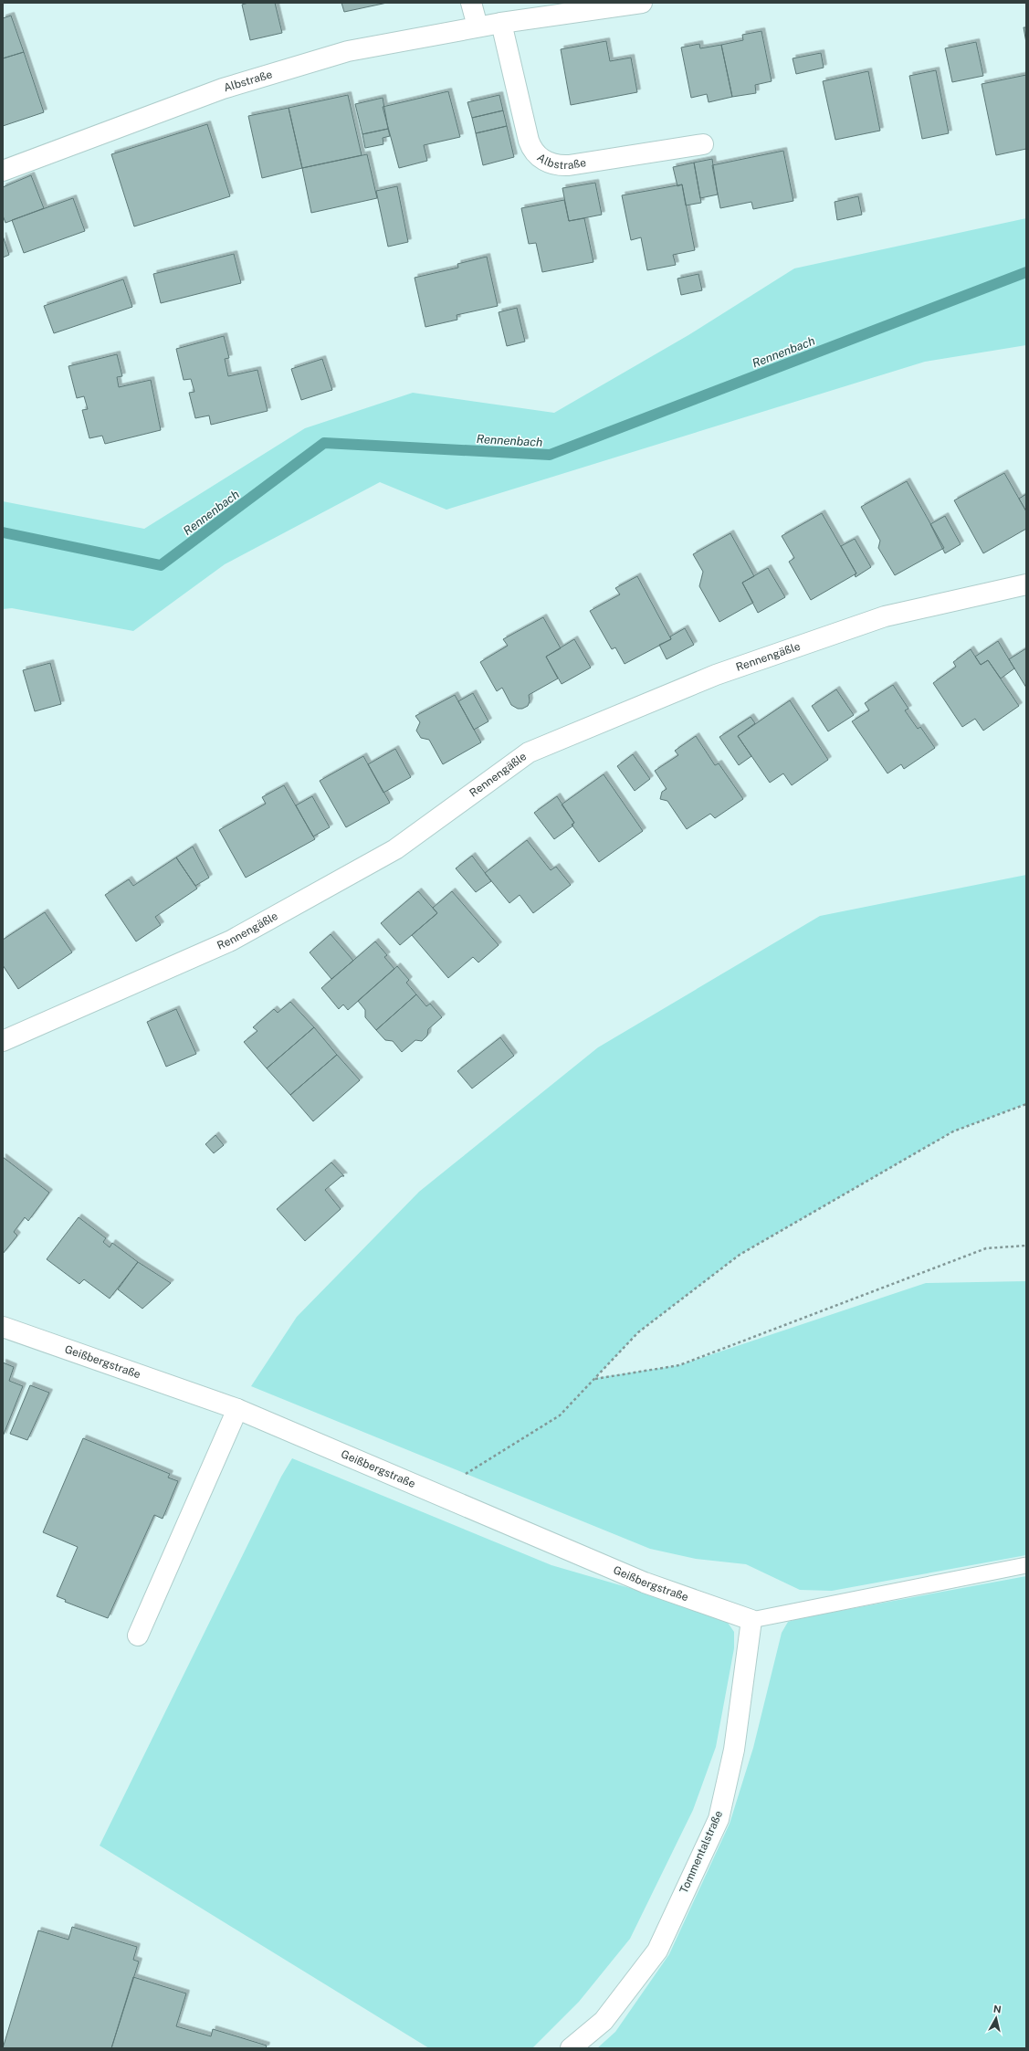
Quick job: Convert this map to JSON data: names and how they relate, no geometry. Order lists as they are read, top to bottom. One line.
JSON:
{"streets":{"street":["Albstraße","Rennengäßle","Geißbergstraße","Tommentalstraße"]},"crossings":[["Geißbergstraße","Tommentalstraße"]],"water":["Rennenbach"],"north":"top"}
